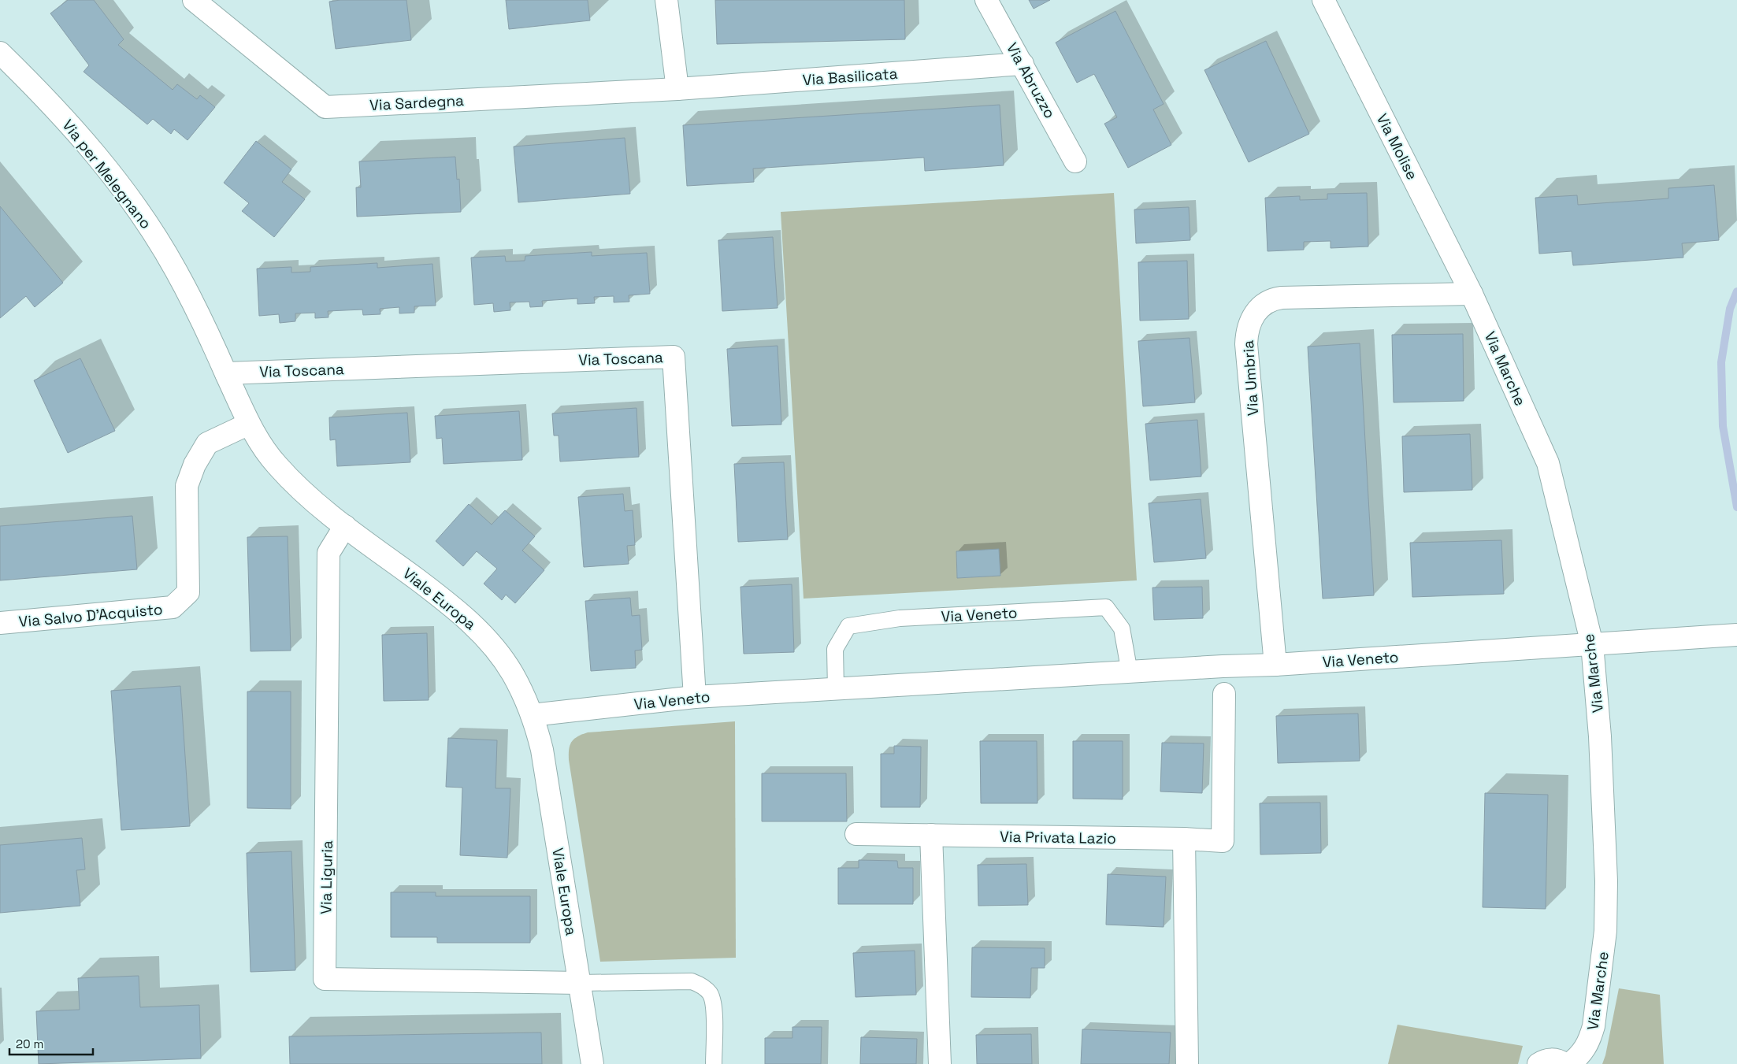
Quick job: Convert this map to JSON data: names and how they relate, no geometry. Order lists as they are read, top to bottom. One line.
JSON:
{"streets":{"street":["Via Basilicata","Via Abruzzo","Via Sardegna","Via Molise","Via per Melegnano","Via Toscana","Via Marche","Via Umbria","Viale Europa","Via Veneto","Via Salvo D'Acquisto","Via Privata Lazio","Via Liguria"]},"crossings":[["Via Basilicata","Via Abruzzo"],["Via Basilicata","Via Sardegna"],["Via Molise","Via Marche"],["Via Molise","Via Umbria"],["Via per Melegnano","Via Toscana"],["Via per Melegnano","Viale Europa"],["Via Toscana","Viale Europa"],["Via Toscana","Via Veneto"],["Via Marche","Via Umbria"],["Via Marche","Via Veneto"],["Via Umbria","Via Veneto"],["Viale Europa","Via Veneto"],["Viale Europa","Via Salvo D'Acquisto"],["Viale Europa","Via Liguria"]],"scale_bar":"20 m"}
